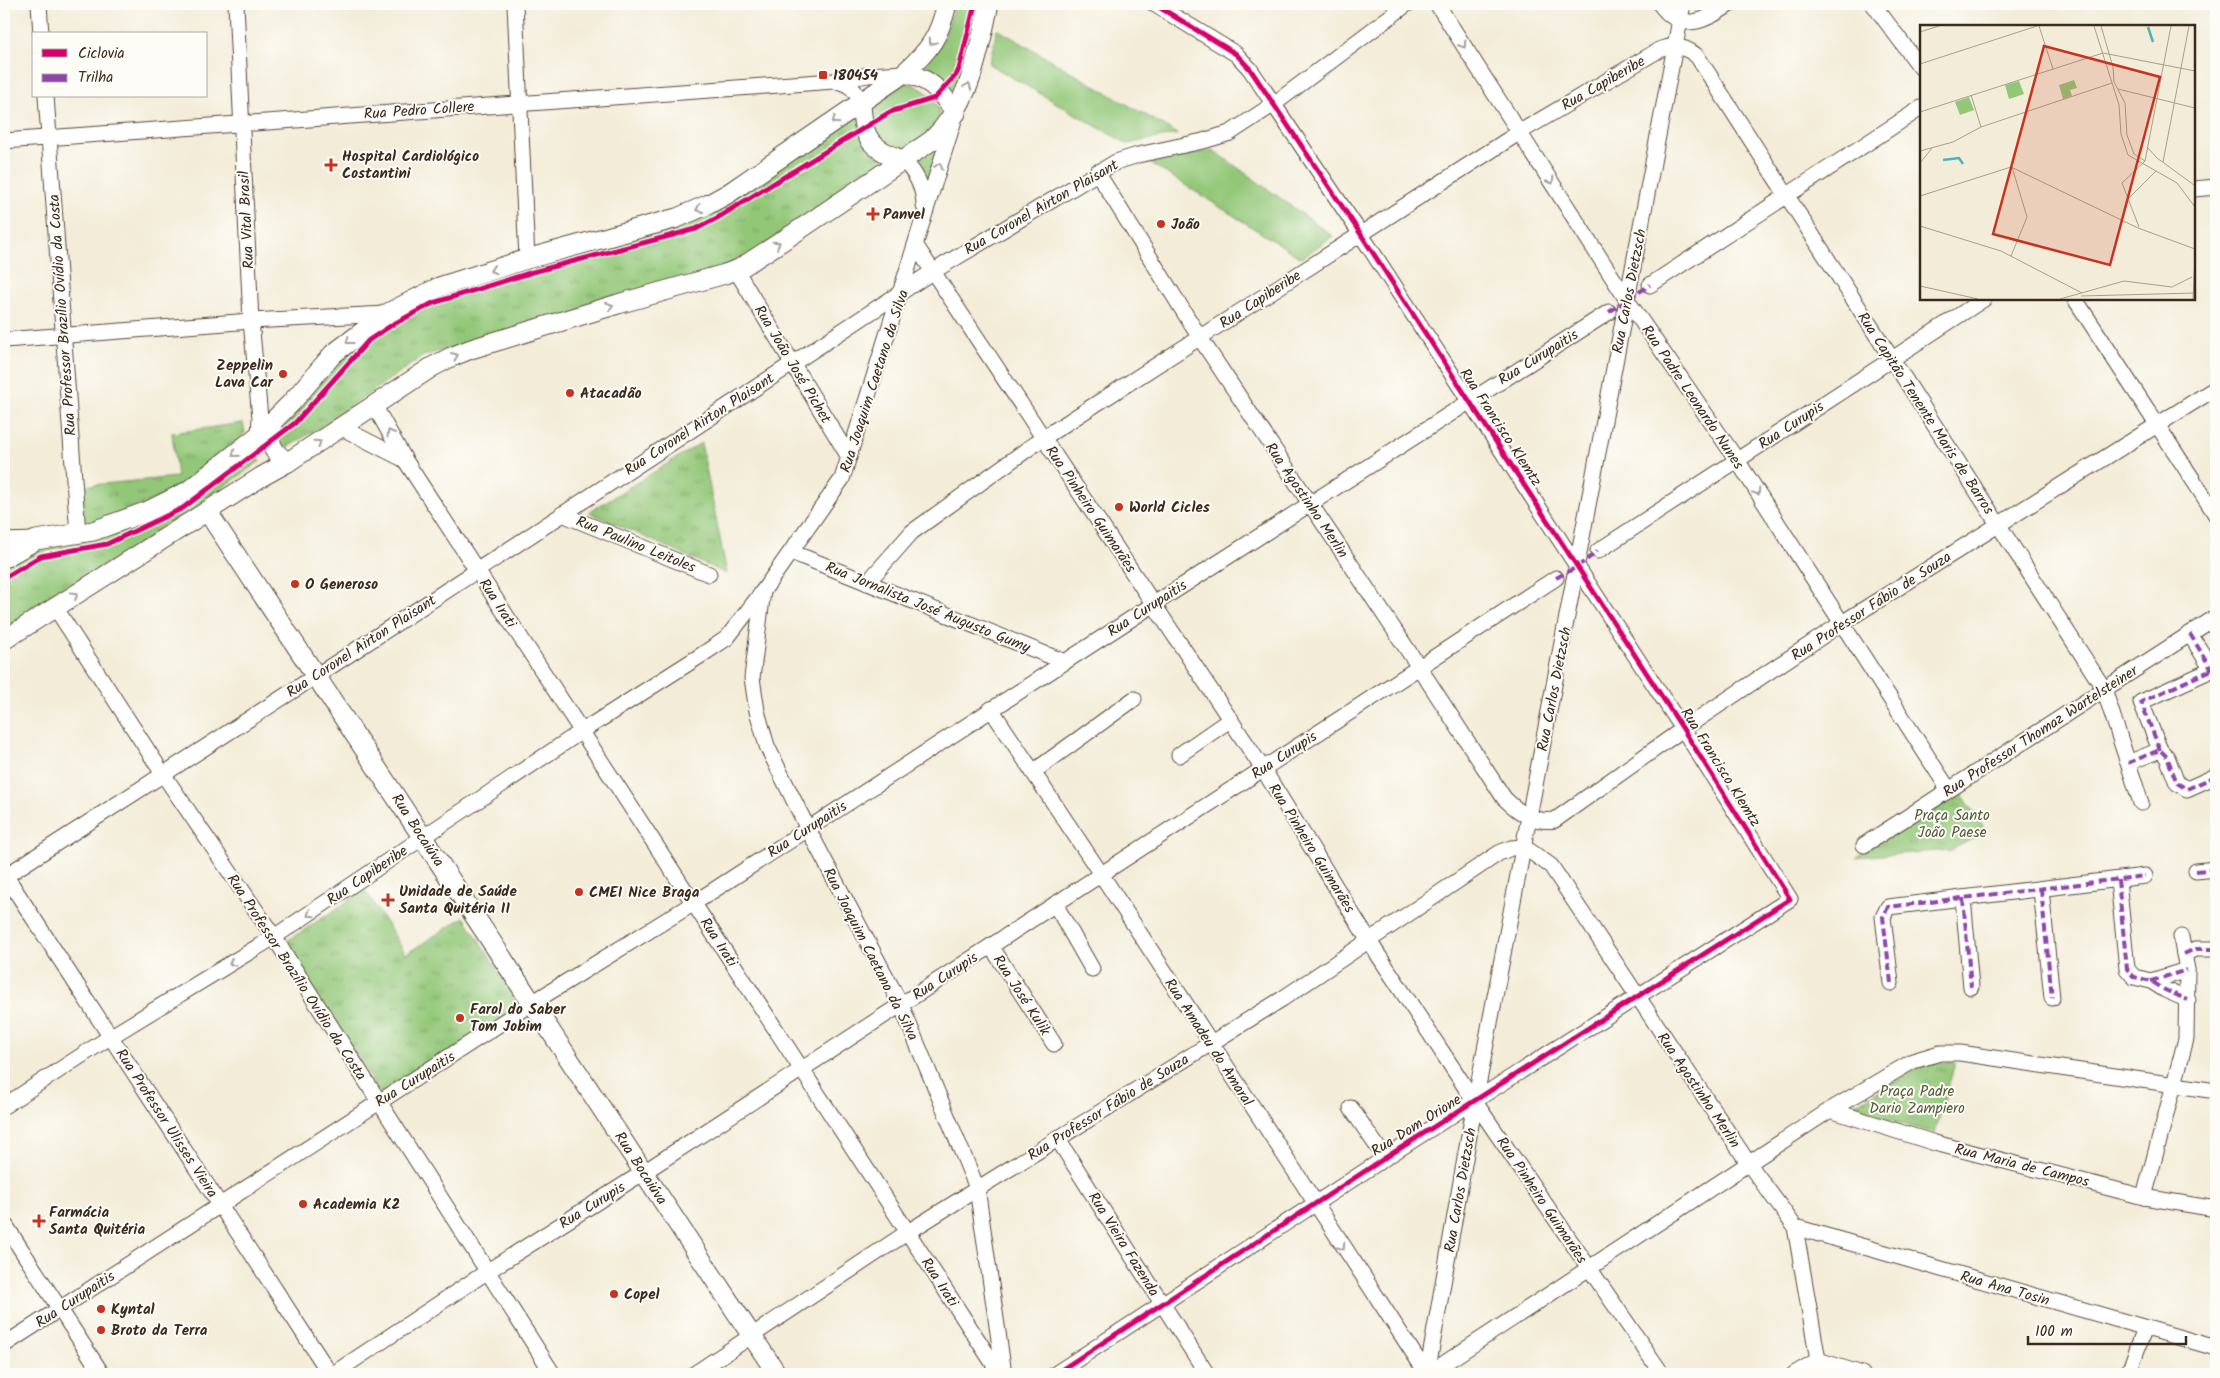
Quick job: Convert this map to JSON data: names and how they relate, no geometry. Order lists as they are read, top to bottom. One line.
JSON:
{"streets":{"main road":["Rua Bocaiúva"],"street":["Rua Capiberibe","Rua Pedro Collere","Rua Coronel Airton Plaisant","Rua Vital Brasil","Rua Carlos Dietzsch","Rua Professor Brazílio Ovídio da Costa","Rua Curupaitis","Rua João José Pichet","Rua Joaquim Caetano da Silva","Rua Padre Leonardo Nunes","Rua Capitão Tenente Maris de Barros","Rua Curupis","Rua Francisco Klemtz","Rua Agostinho Merlin","Rua Pinheiro Guimarães","Rua Paulino Leitoles","Rua Irati","Rua Professor Fábio de Souza","Rua Jornalista José Augusto Gumy","Rua Professor Thomaz Wartelsteiner","Rua José Kulik","Rua Amadeu do Amaral","Rua Professor Ulisses Vieira","Rua Dom Orione","Rua Maria de Campos","Rua Vieira Fazenda","Rua Ana Tosin"]},"crossings":[["Rua Capiberibe","Rua Carlos Dietzsch"],["Rua Capiberibe","Rua Professor Brazílio Ovídio da Costa"],["Rua Capiberibe","Rua Joaquim Caetano da Silva"],["Rua Capiberibe","Rua Padre Leonardo Nunes"],["Rua Capiberibe","Rua Capitão Tenente Maris de Barros"],["Rua Capiberibe","Rua Francisco Klemtz"],["Rua Capiberibe","Rua Agostinho Merlin"],["Rua Capiberibe","Rua Pinheiro Guimarães"],["Rua Capiberibe","Rua Irati"],["Rua Capiberibe","Rua Jornalista José Augusto Gumy"],["Rua Capiberibe","Rua Bocaiúva"],["Rua Capiberibe","Rua Professor Ulisses Vieira"],["Rua Pedro Collere","Rua Vital Brasil"],["Rua Pedro Collere","Rua Professor Brazílio Ovídio da Costa"],["Rua Pedro Collere","Rua Joaquim Caetano da Silva"],["Rua Coronel Airton Plaisant","Rua Professor Brazílio Ovídio da Costa"],["Rua Coronel Airton Plaisant","Rua João José Pichet"],["Rua Coronel Airton Plaisant","Rua Joaquim Caetano da Silva"],["Rua Coronel Airton Plaisant","Rua Francisco Klemtz"],["Rua Coronel Airton Plaisant","Rua Agostinho Merlin"],["Rua Coronel Airton Plaisant","Rua Pinheiro Guimarães"],["Rua Coronel Airton Plaisant","Rua Paulino Leitoles"],["Rua Coronel Airton Plaisant","Rua Irati"],["Rua Coronel Airton Plaisant","Rua Bocaiúva"],["Rua Coronel Airton Plaisant","Rua Professor Ulisses Vieira"],["Rua Carlos Dietzsch","Rua Padre Leonardo Nunes"],["Rua Carlos Dietzsch","Rua Capitão Tenente Maris de Barros"],["Rua Carlos Dietzsch","Rua Francisco Klemtz"],["Rua Carlos Dietzsch","Rua Agostinho Merlin"],["Rua Carlos Dietzsch","Rua Pinheiro Guimarães"],["Rua Carlos Dietzsch","Rua Professor Fábio de Souza"],["Rua Carlos Dietzsch","Rua Amadeu do Amaral"],["Rua Carlos Dietzsch","Rua Dom Orione"],["Rua Professor Brazílio Ovídio da Costa","Rua Curupaitis"],["Rua Professor Brazílio Ovídio da Costa","Rua Curupis"],["Rua Curupaitis","Rua Joaquim Caetano da Silva"],["Rua Curupaitis","Rua Francisco Klemtz"],["Rua Curupaitis","Rua Agostinho Merlin"],["Rua Curupaitis","Rua Pinheiro Guimarães"],["Rua Curupaitis","Rua Irati"],["Rua Curupaitis","Rua Jornalista José Augusto Gumy"],["Rua Curupaitis","Rua Bocaiúva"],["Rua Curupaitis","Rua Amadeu do Amaral"],["Rua Curupaitis","Rua Professor Ulisses Vieira"],["Rua João José Pichet","Rua Joaquim Caetano da Silva"],["Rua Joaquim Caetano da Silva","Rua Curupis"],["Rua Joaquim Caetano da Silva","Rua Pinheiro Guimarães"],["Rua Joaquim Caetano da Silva","Rua Professor Fábio de Souza"],["Rua Joaquim Caetano da Silva","Rua Jornalista José Augusto Gumy"],["Rua Padre Leonardo Nunes","Rua Curupis"],["Rua Padre Leonardo Nunes","Rua Professor Fábio de Souza"],["Rua Padre Leonardo Nunes","Rua Professor Thomaz Wartelsteiner"],["Rua Capitão Tenente Maris de Barros","Rua Curupis"],["Rua Capitão Tenente Maris de Barros","Rua Professor Fábio de Souza"],["Rua Capitão Tenente Maris de Barros","Rua Professor Thomaz Wartelsteiner"],["Rua Curupis","Rua Agostinho Merlin"],["Rua Curupis","Rua Pinheiro Guimarães"],["Rua Curupis","Rua Irati"],["Rua Curupis","Rua Bocaiúva"],["Rua Curupis","Rua José Kulik"],["Rua Curupis","Rua Amadeu do Amaral"],["Rua Curupis","Rua Professor Ulisses Vieira"],["Rua Francisco Klemtz","Rua Professor Fábio de Souza"],["Rua Francisco Klemtz","Rua Dom Orione"],["Rua Agostinho Merlin","Rua Professor Fábio de Souza"],["Rua Agostinho Merlin","Rua Dom Orione"],["Rua Agostinho Merlin","Rua Ana Tosin"],["Rua Pinheiro Guimarães","Rua Professor Fábio de Souza"],["Rua Pinheiro Guimarães","Rua Dom Orione"],["Rua Irati","Rua Professor Fábio de Souza"],["Rua Professor Fábio de Souza","Rua Bocaiúva"],["Rua Professor Fábio de Souza","Rua Amadeu do Amaral"],["Rua Professor Fábio de Souza","Rua Vieira Fazenda"],["Rua Amadeu do Amaral","Rua Dom Orione"],["Rua Dom Orione","Rua Vieira Fazenda"]],"one_way":["Rua Padre Leonardo Nunes"],"parks":["Praça Santo João Paese","Praça Padre Dario Zampiero"],"places":{"transit":["180454"],"health":["Hospital Cardiológico Costantini","Panvel","Unidade de Saúde Santa Quitéria II","Farmácia Santa Quitéria"],"other":["João","Zeppelin Lava Car","Atacadão","World Cicles","O Generoso","CMEI Nice Braga","Farol do Saber Tom Jobim","Academia K2","Copel","Kyntal","Broto da Terra"]},"legend":["Ciclovia","Trilha"],"scale_bar":"100 m"}
